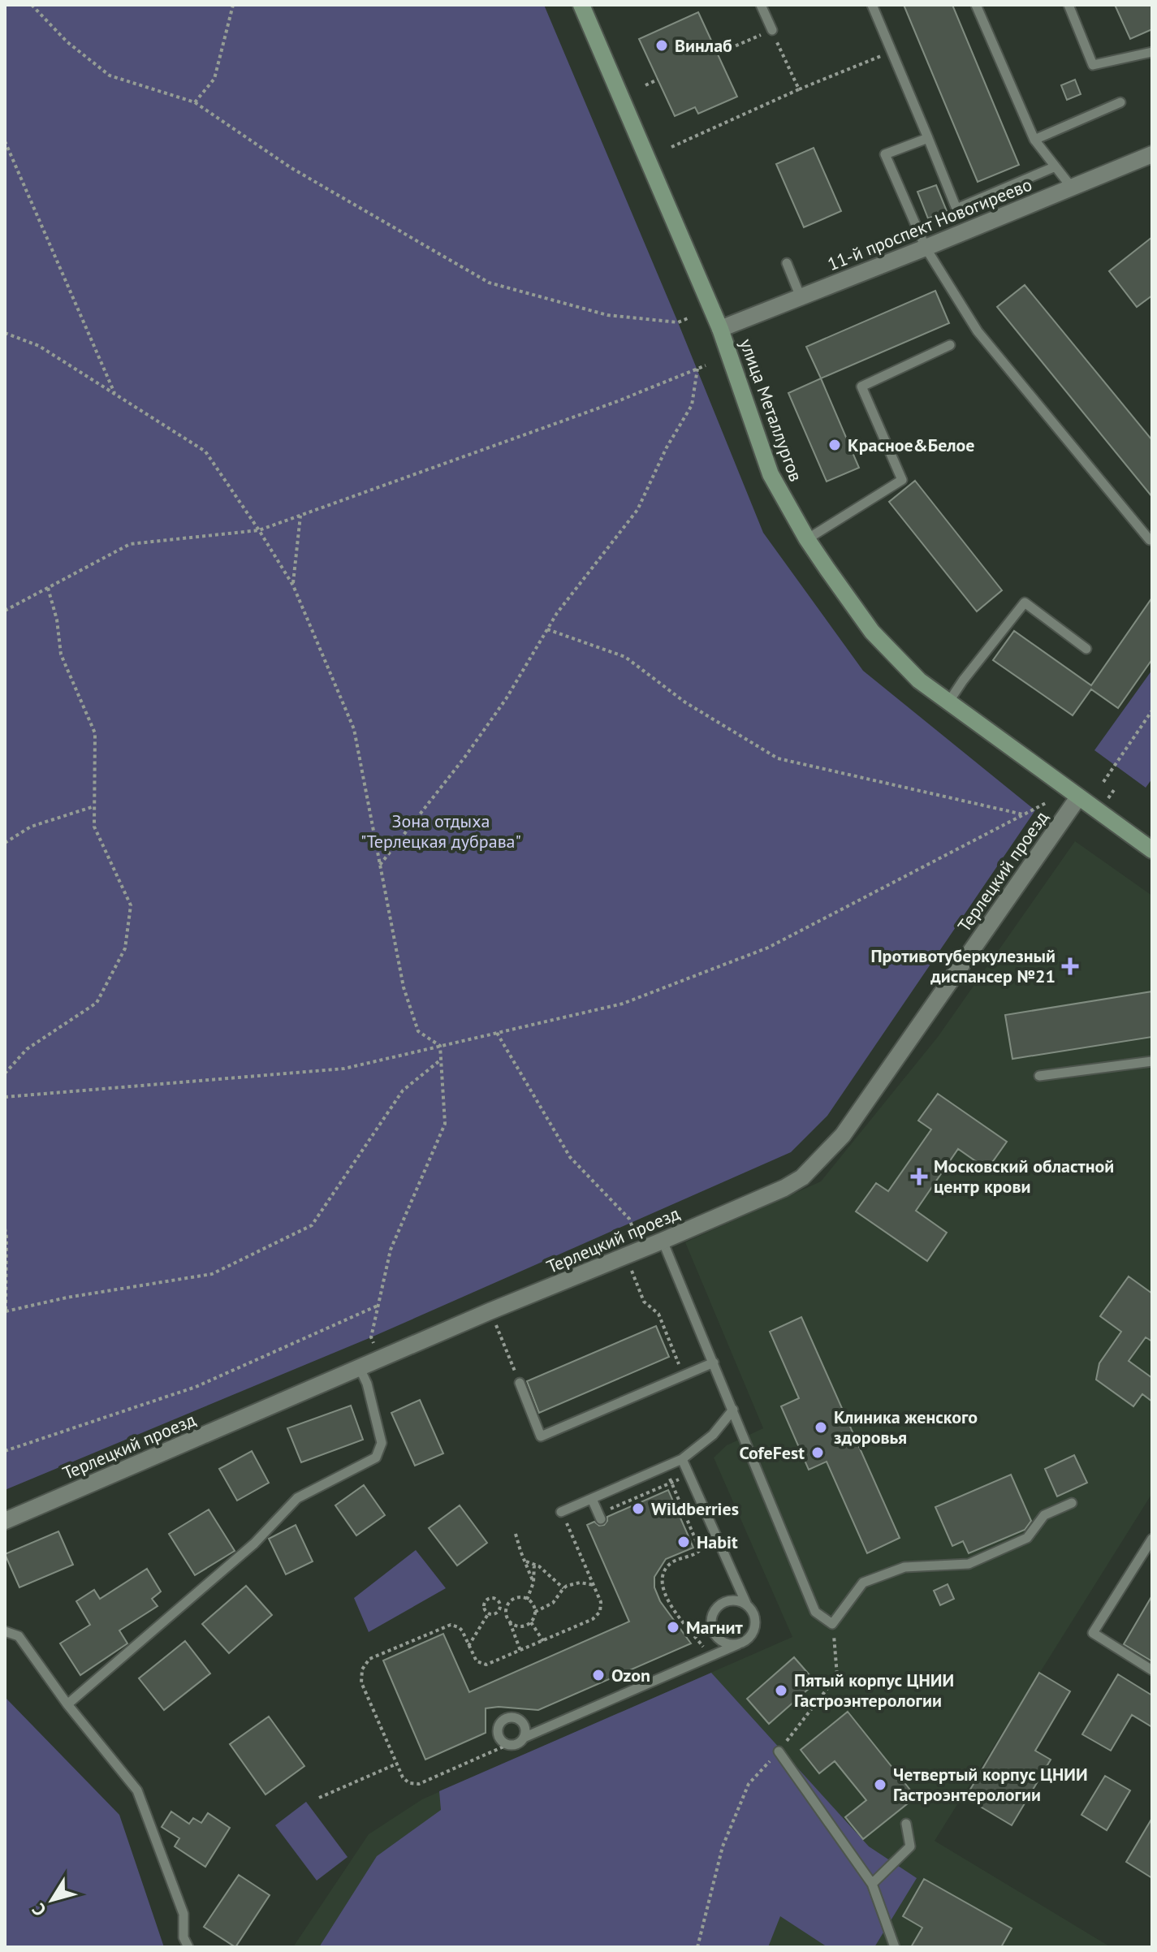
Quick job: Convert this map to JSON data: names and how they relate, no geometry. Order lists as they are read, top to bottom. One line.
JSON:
{"streets":{"street":["11-й проспект Новогиреево","улица Металлургов","Терлецкий проезд"]},"crossings":[["11-й проспект Новогиреево","улица Металлургов"],["улица Металлургов","Терлецкий проезд"]],"parks":["Зона отдыха \"Терлецкая дубрава\""],"places":{"other":["Винлаб","Красное&Белое","Клиника женского здоровья","CofeFest","Wildberries","Habit","Магнит","Ozon","Пятый корпус ЦНИИ Гастроэнтерологии","Четвертый корпус ЦНИИ Гастроэнтерологии"],"health":["Противотуберкулезный диспансер №21","Московский областной центр крови"]},"north":"bottom left"}
